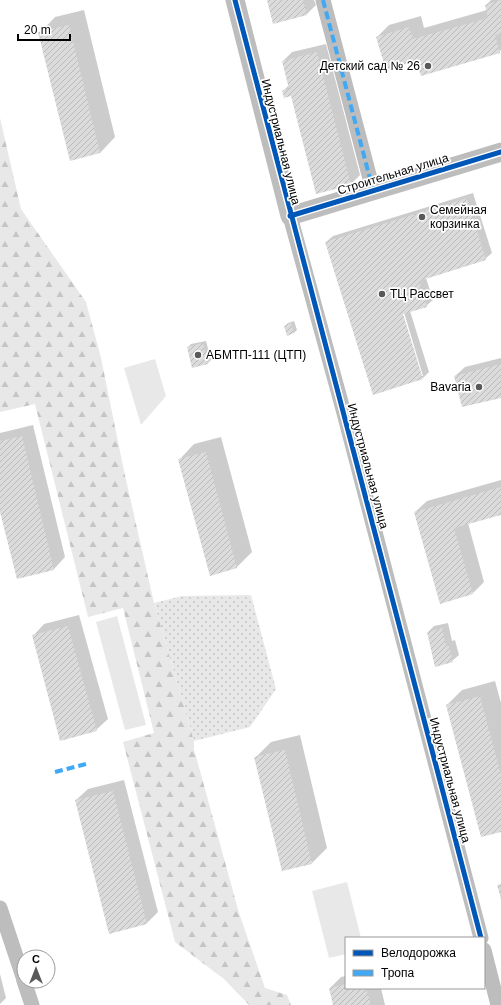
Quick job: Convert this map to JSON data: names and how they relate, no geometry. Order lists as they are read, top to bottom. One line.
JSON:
{"streets":{"street":["Индустриальная улица","Строительная улица"]},"crossings":[["Индустриальная улица","Строительная улица"]],"places":["Детский сад № 26","Семейная корзинка","ТЦ Рассвет","АБМТП-111 (ЦТП)","Bavaria"],"legend":["Велодорожка","Тропа"],"scale_bar":"20 m","north":"top"}
